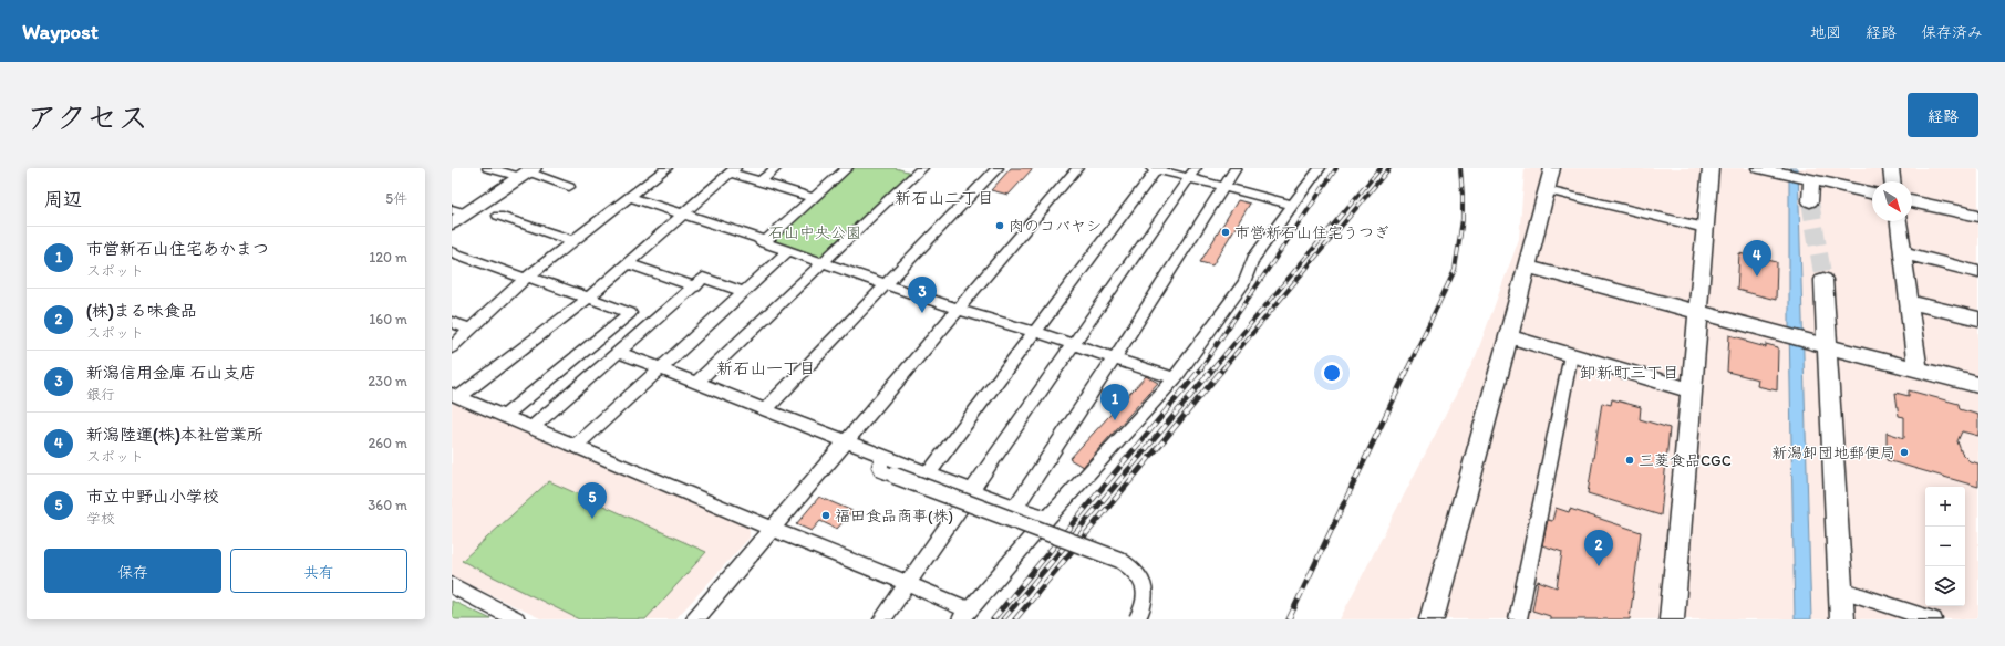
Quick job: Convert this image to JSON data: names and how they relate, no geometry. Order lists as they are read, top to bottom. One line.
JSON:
{"districts":["新石山二丁目","新石山一丁目","卸新町三丁目"],"parks":["石山中央公園"],"places":["肉のコバヤシ","市営新石山住宅うつぎ","新潟卸団地郵便局","三菱食品CGC","福田食品商事(株)"],"north":"bottom right","page":{"header":"Waypost","nav":["地図","経路","保存済み"],"title":"アクセス","buttons":["経路",["保存","共有"]],"heading":["周辺","5件"],"list":[{"mark":"1","name":"市営新石山住宅あかまつ","note":"スポット","value":"120 m"},{"mark":"2","name":"(株)まる味食品","note":"スポット","value":"160 m"},{"mark":"3","name":"新潟信用金庫 石山支店","note":"銀行","value":"230 m"},{"mark":"4","name":"新潟陸運(株)本社営業所","note":"スポット","value":"260 m"},{"mark":"5","name":"市立中野山小学校","note":"学校","value":"360 m"}],"pins":["4","3","1","5","2"],"map_buttons":["+","−"]}}
